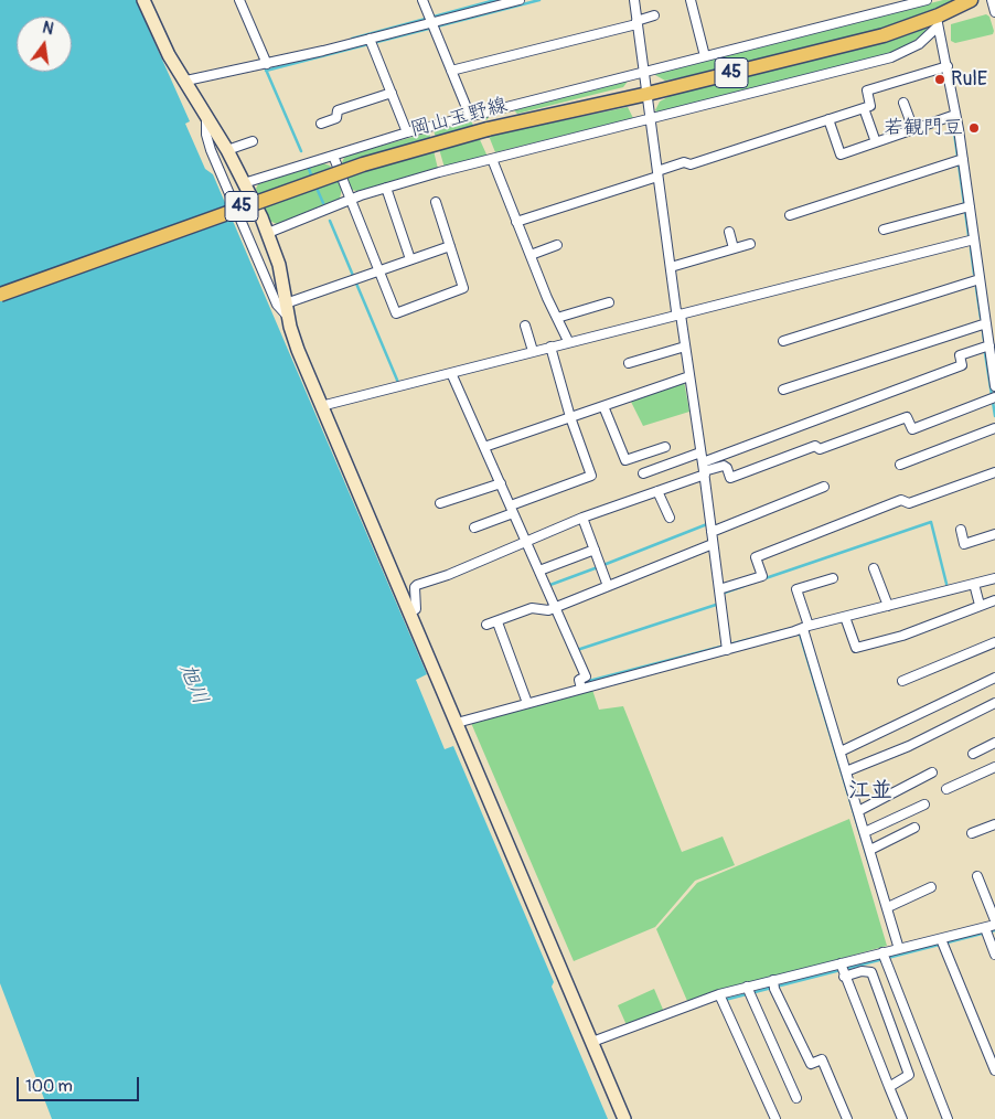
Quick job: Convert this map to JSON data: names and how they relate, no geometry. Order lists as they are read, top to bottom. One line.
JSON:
{"streets":{"main road":["45","岡山玉野線"]},"districts":["江並"],"water":["旭川"],"places":["RulE","若観門豆"],"scale_bar":"100 m","north":"top"}
